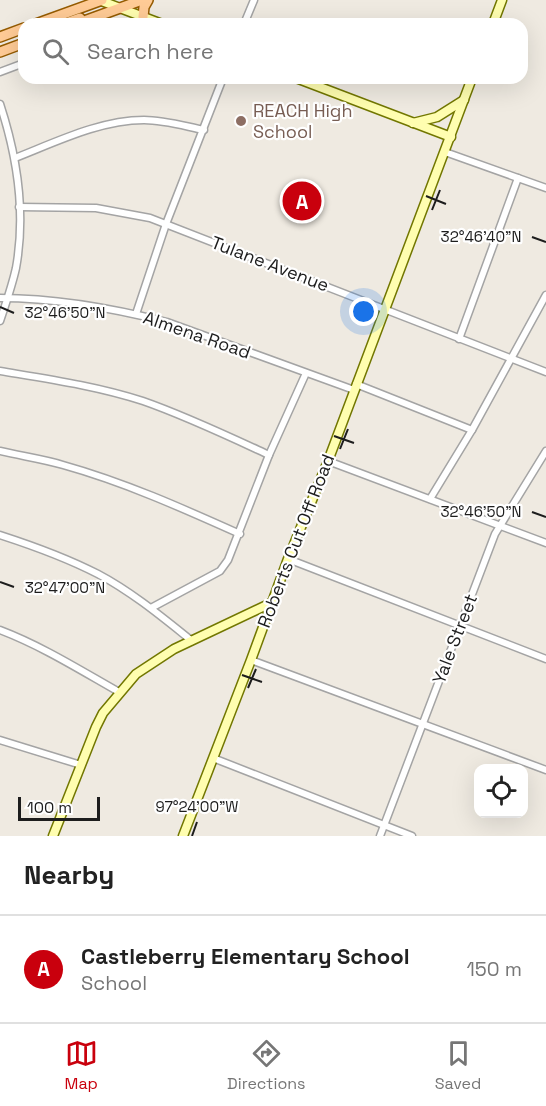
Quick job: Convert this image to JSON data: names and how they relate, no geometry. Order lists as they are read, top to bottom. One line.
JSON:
{"streets":{"street":["Tulane Avenue","Almena Road","Roberts Cut Off Road","Yale Street"]},"crossings":[["Tulane Avenue","Roberts Cut Off Road"],["Almena Road","Roberts Cut Off Road"]],"places":["REACH High School"],"scale_bar":"100 m","page":{"search":"Search here","pins":"A","scale":"100 m","heading":"Nearby","list":[{"mark":"A","name":"Castleberry Elementary School","note":"School","value":"150 m"}],"nav":["Map","Directions","Saved"]},"coordinates":["32°46'40\"N","32°46'50\"N","32°47'00\"N","97°24'00\"W"]}
